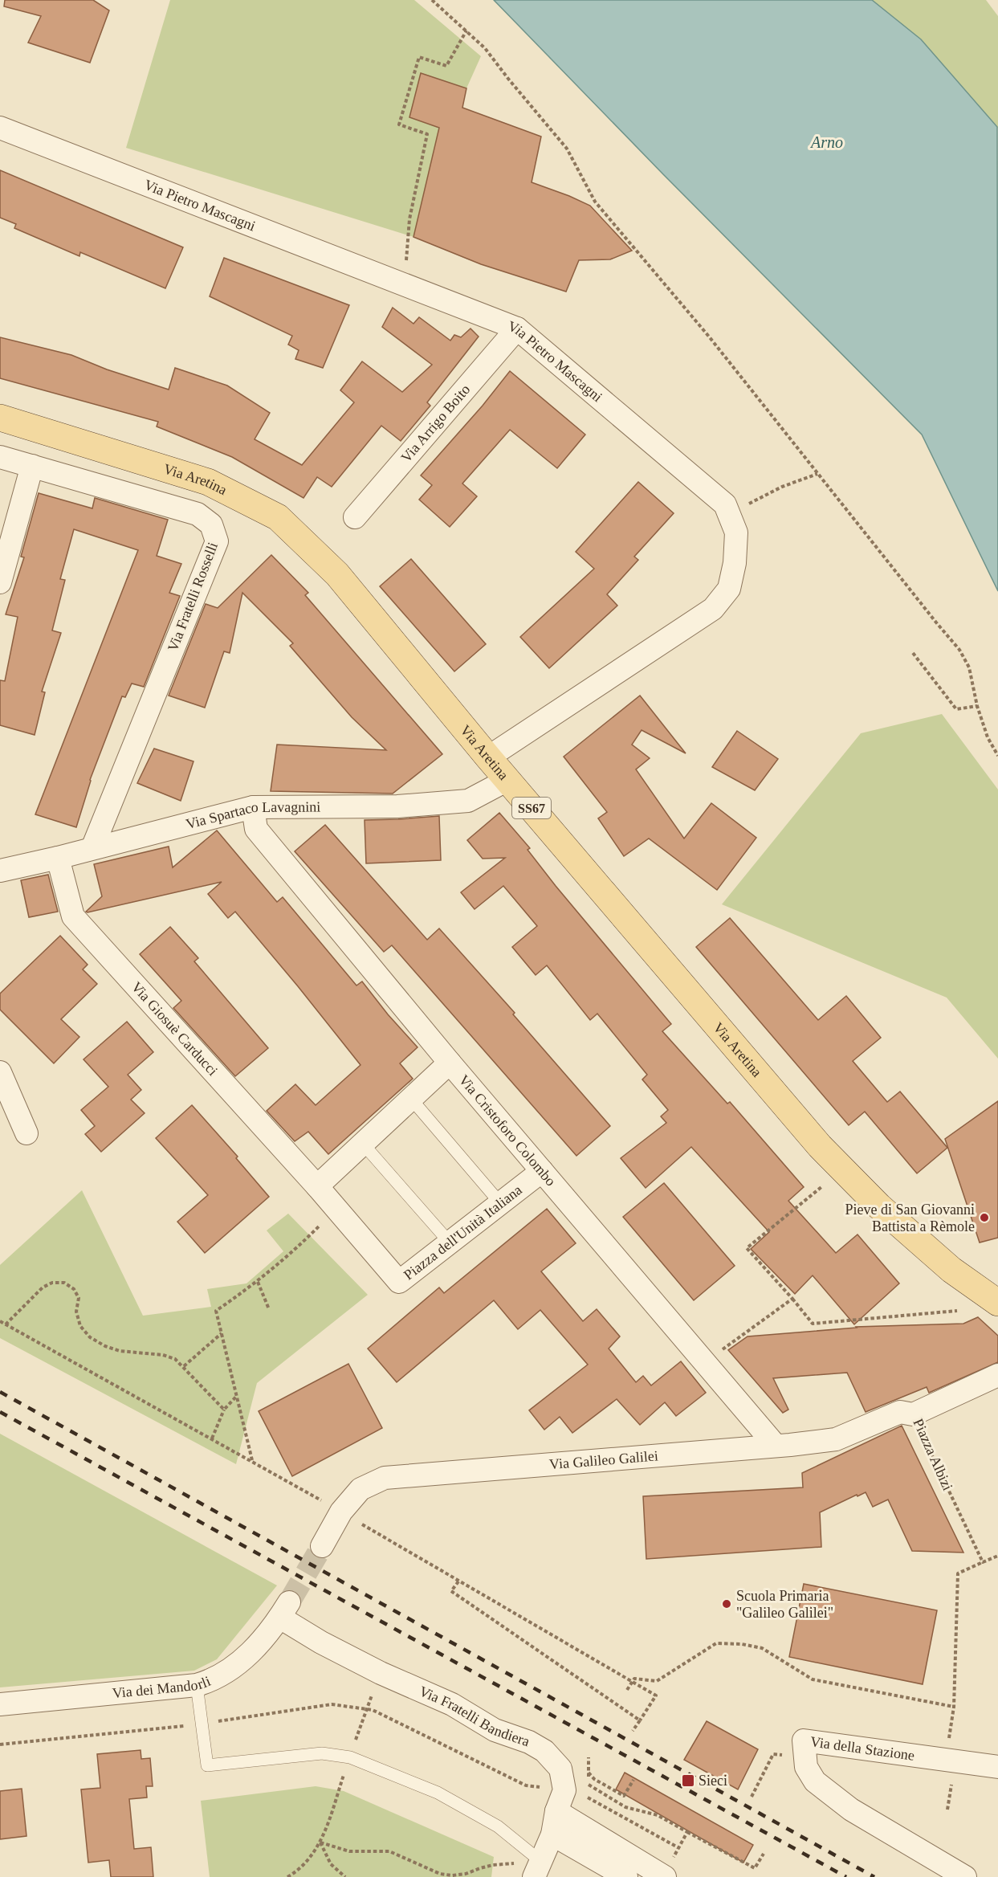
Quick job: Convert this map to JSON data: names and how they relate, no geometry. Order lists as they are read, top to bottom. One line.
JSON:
{"streets":{"main road":["Via Aretina","SS67"],"street":["Via Pietro Mascagni","Via Arrigo Boito","Via Fratelli Rosselli","Via Spartaco Lavagnini","Via Giosuè Carducci","Via Cristoforo Colombo","Piazza dell'Unità Italiana","Piazza Albizi","Via Galileo Galilei","Via dei Mandorli","Via Fratelli Bandiera","Via della Stazione"]},"crossings":[["Via Pietro Mascagni","Via Arrigo Boito"],["Via Pietro Mascagni","Via Aretina"],["Via Aretina","Via Spartaco Lavagnini"],["Via Fratelli Rosselli","Via Spartaco Lavagnini"],["Via Spartaco Lavagnini","Via Giosuè Carducci"],["Via Spartaco Lavagnini","Via Cristoforo Colombo"],["Via Giosuè Carducci","Piazza dell'Unità Italiana"],["Via Cristoforo Colombo","Piazza dell'Unità Italiana"],["Via Cristoforo Colombo","Via Galileo Galilei"],["Piazza Albizi","Via Galileo Galilei"],["Via dei Mandorli","Via Fratelli Bandiera"]],"water":["Arno"],"places":{"other":["Pieve di San Giovanni Battista a Rèmole","Scuola Primaria \"Galileo Galilei\""],"transit":["Sieci"]}}
